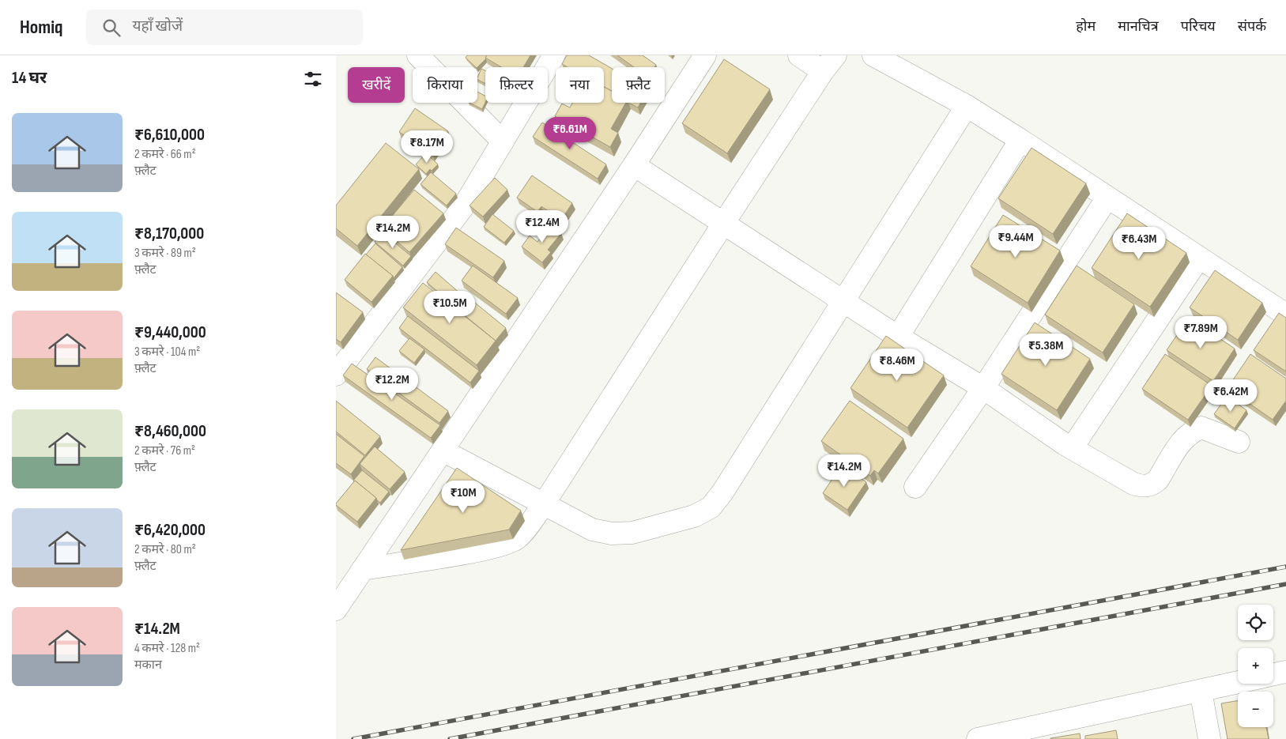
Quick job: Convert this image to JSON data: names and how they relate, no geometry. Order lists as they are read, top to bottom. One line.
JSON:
{"page":{"header":"Homiq","search":"यहाँ खोजें","nav":["होम","मानचित्र","परिचय","संपर्क"],"heading":"14 घर","chip":["खरीदें","किराया","फ़िल्टर","नया","फ़्लैट"],"list":[{"name":"₹6,610,000","note":"2 कमरे · 66 m² · फ़्लैट"},{"name":"₹8,170,000","note":"3 कमरे · 89 m² · फ़्लैट"},{"name":"₹9,440,000","note":"3 कमरे · 104 m² · फ़्लैट"},{"name":"₹8,460,000","note":"2 कमरे · 76 m² · फ़्लैट"},{"name":"₹6,420,000","note":"2 कमरे · 80 m² · फ़्लैट"},{"name":"₹14.2M","note":"4 कमरे · 128 m² · मकान"}],"price":["₹6.61M","₹8.17M","₹12.4M","₹14.2M","₹9.44M","₹6.43M","₹10.5M","₹7.89M","₹5.38M","₹8.46M","₹12.2M","₹6.42M","₹14.2M","₹10M"],"map_buttons":["+","−"]}}
